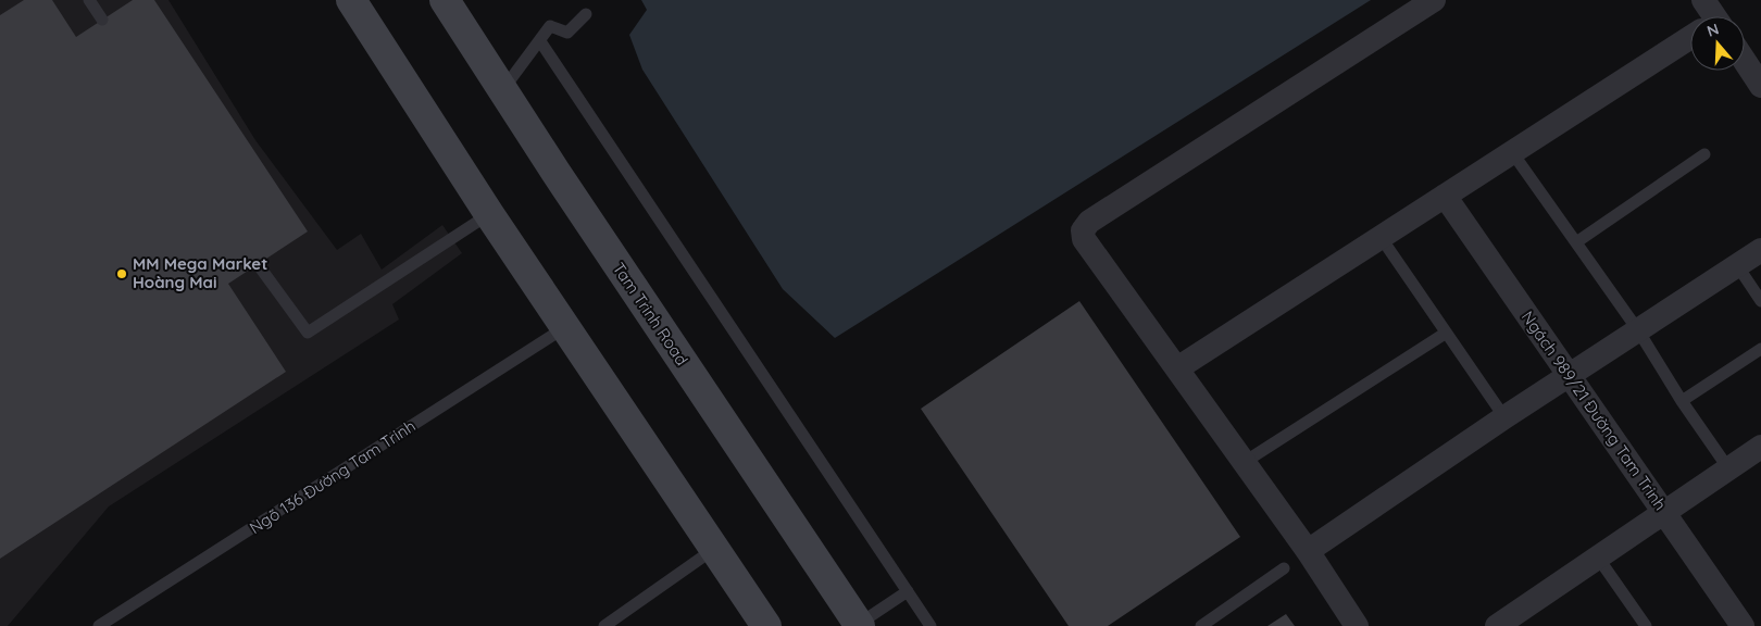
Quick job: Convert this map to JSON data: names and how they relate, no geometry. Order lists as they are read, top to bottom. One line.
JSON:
{"streets":{"main road":["Tam Trinh Road"],"street":["Ngách 989/21 Đường Tam Trinh"],"lane":["Ngõ 136 Đường Tam Trinh"]},"places":["MM Mega Market Hoàng Mai"],"north":"top"}
